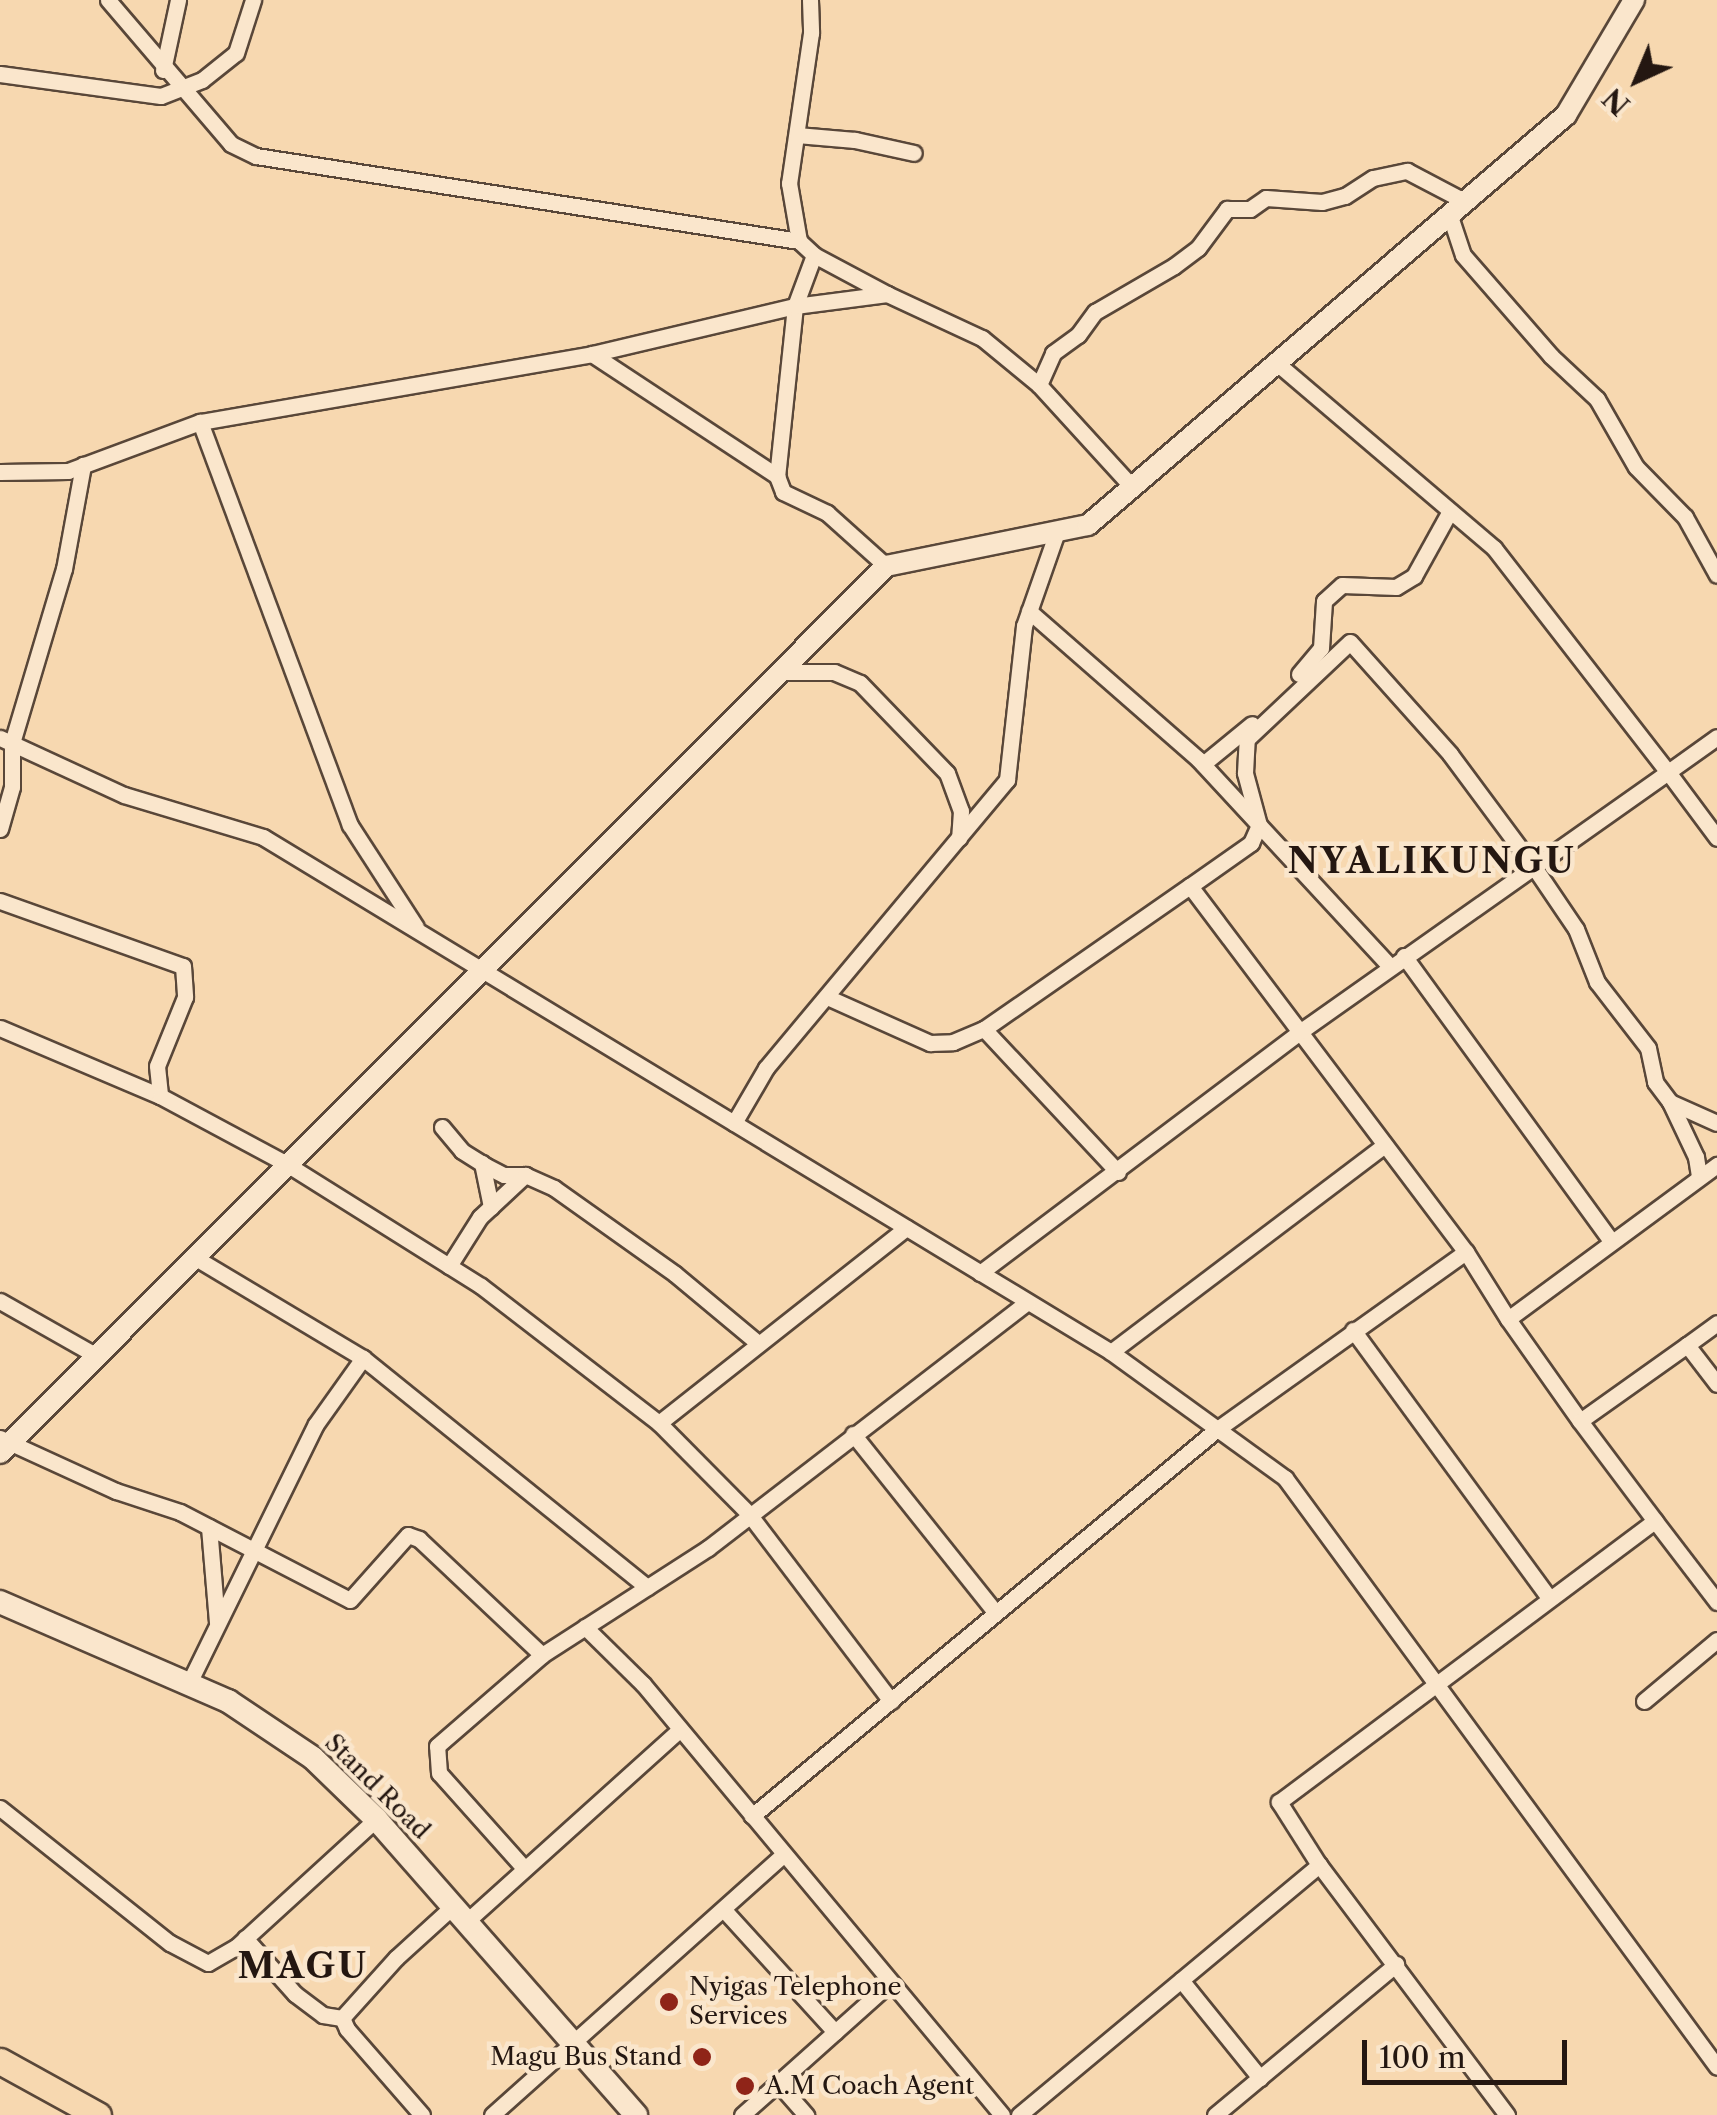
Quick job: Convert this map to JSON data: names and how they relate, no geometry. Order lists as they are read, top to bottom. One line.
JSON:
{"streets":{"main road":["Stand Road"]},"districts":["NYALIKUNGU","MAGU"],"places":["Nyigas Telephone Services","Magu Bus Stand","A.M Coach Agent"],"scale_bar":"100 m","north":"bottom left"}
